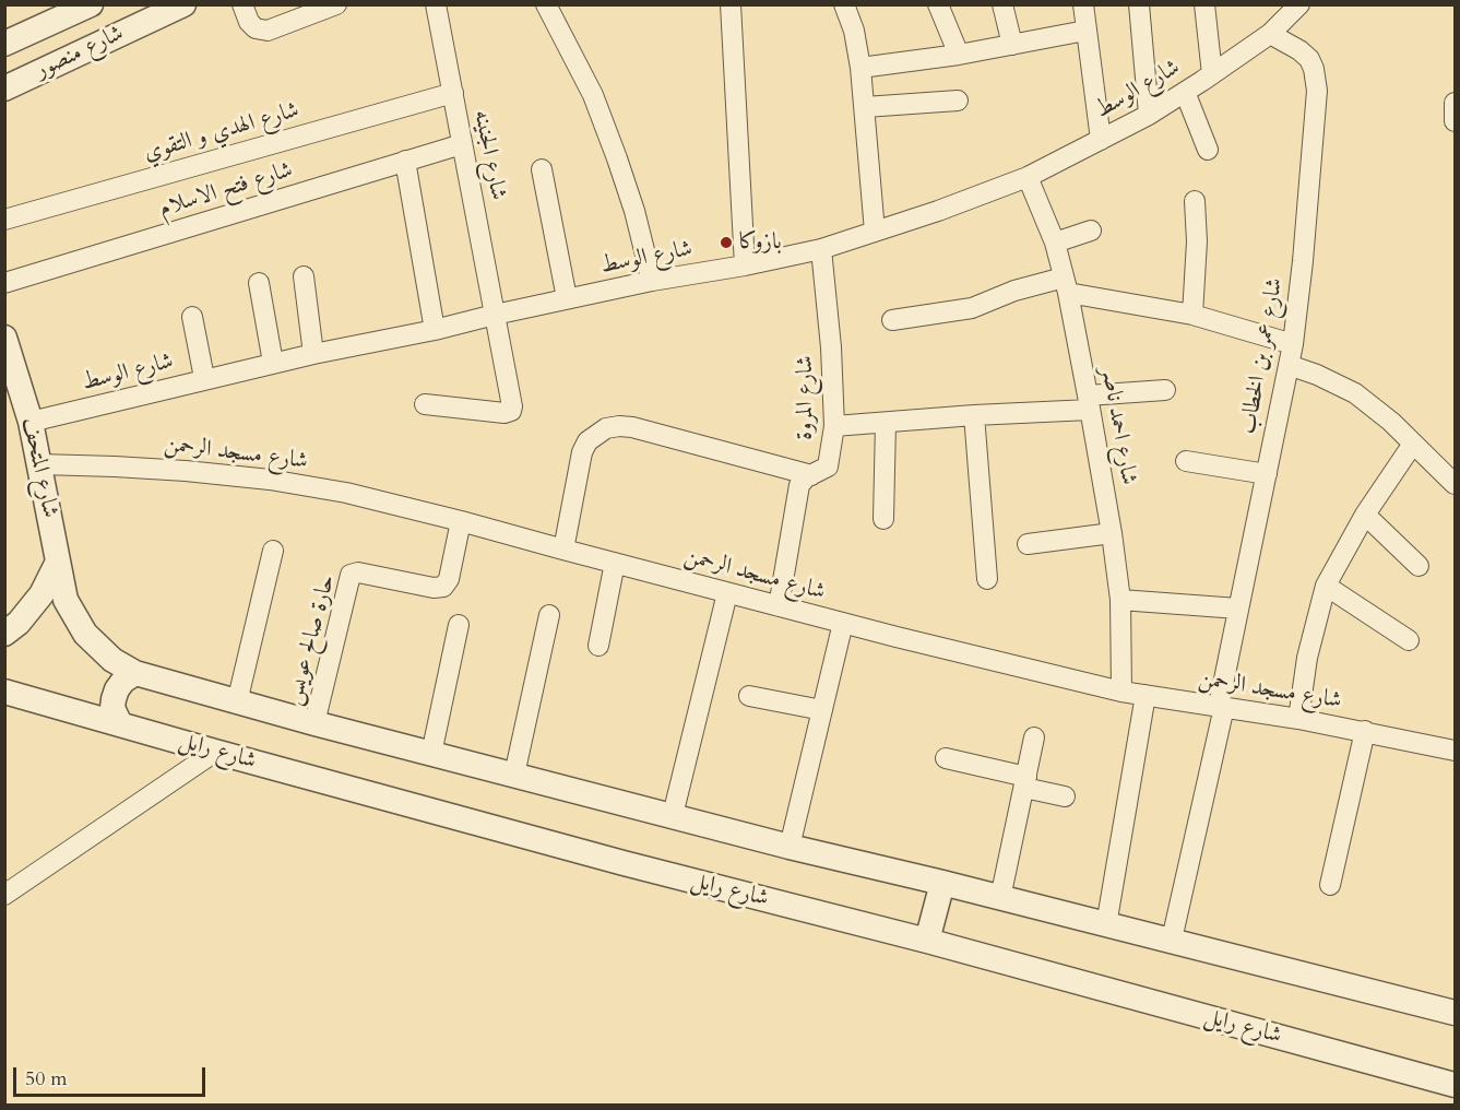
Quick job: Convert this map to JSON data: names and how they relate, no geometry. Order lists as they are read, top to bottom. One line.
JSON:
{"streets":{"street":["شارع منصور","شارع الوسط","شارع الهدي و التقوي","شارع الجنينه","شارع فتح الاسلام","شارع عمر بن الخطاب","شارع المروة","شارع احمد ناصر","شارع مسجد الرحمن","شارع المتحف","حارة صالح عويس","شارع رايل"]},"crossings":[["شارع الوسط","شارع الجنينه"],["شارع الوسط","شارع عمر بن الخطاب"],["شارع الوسط","شارع المروة"],["شارع الوسط","شارع احمد ناصر"],["شارع الوسط","شارع المتحف"],["شارع الهدي و التقوي","شارع الجنينه"],["شارع الجنينه","شارع فتح الاسلام"],["شارع عمر بن الخطاب","شارع مسجد الرحمن"],["شارع المروة","شارع مسجد الرحمن"],["شارع احمد ناصر","شارع مسجد الرحمن"],["شارع مسجد الرحمن","شارع المتحف"],["شارع مسجد الرحمن","حارة صالح عويس"]],"places":["بازوكا"],"scale_bar":"50 m"}
